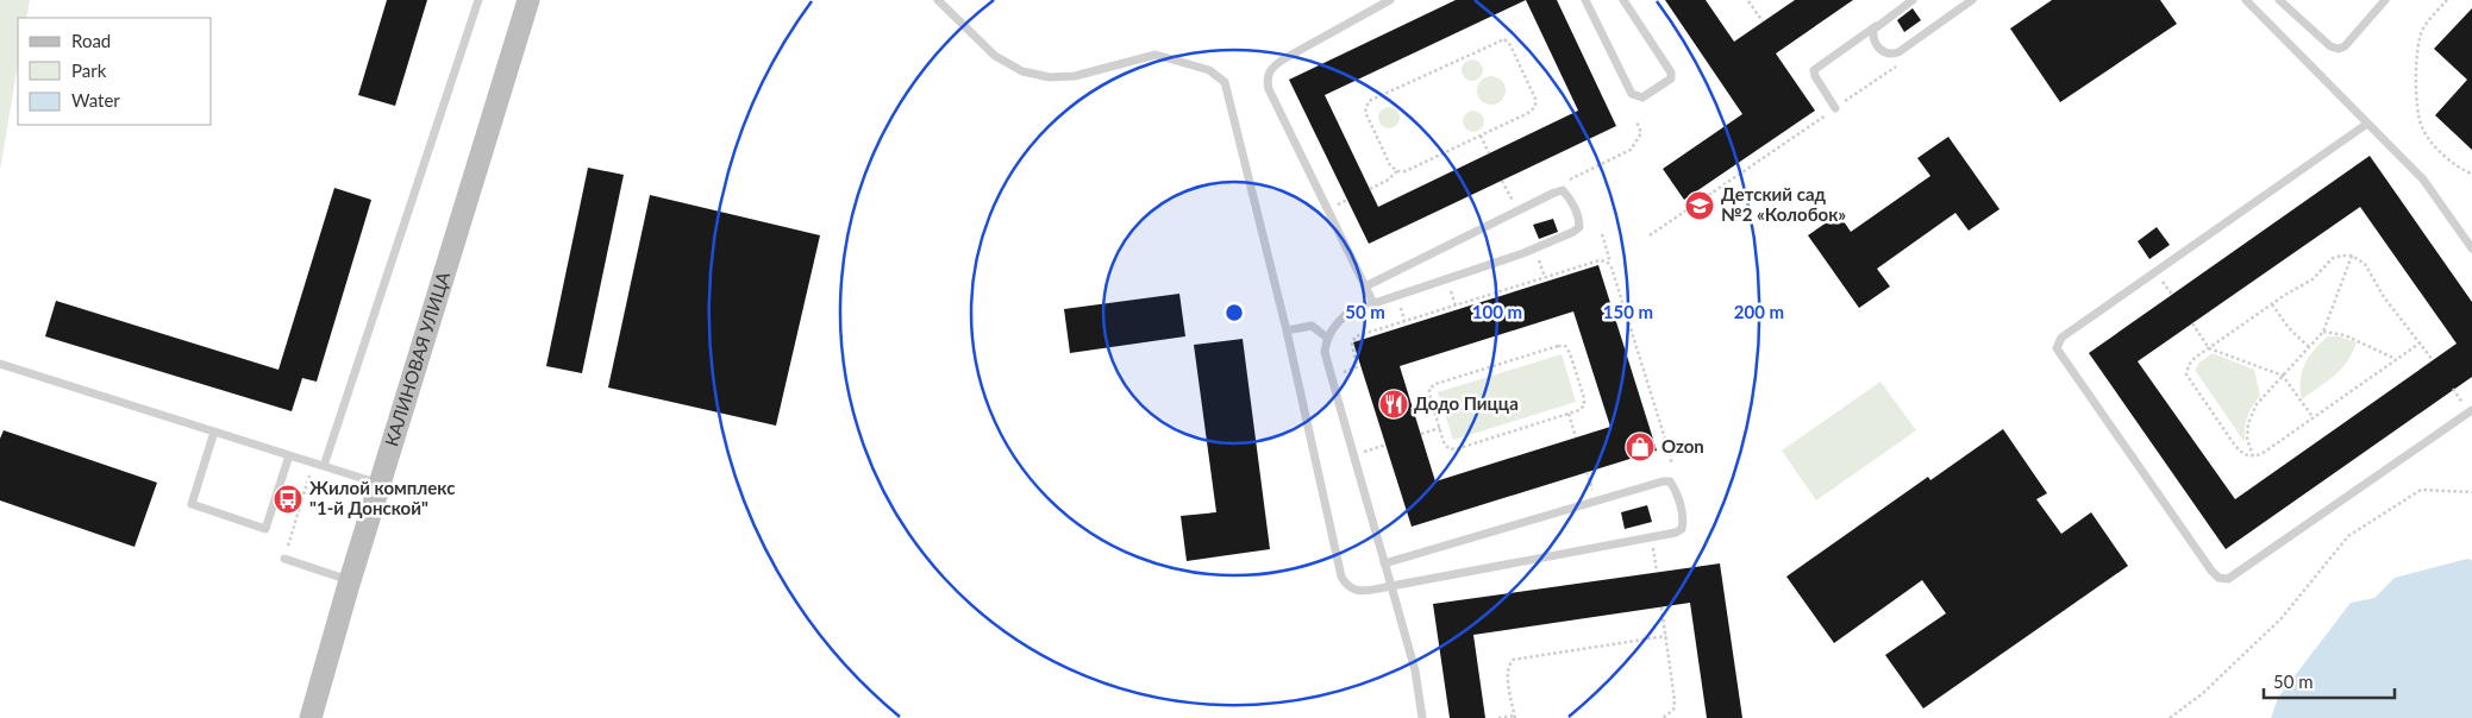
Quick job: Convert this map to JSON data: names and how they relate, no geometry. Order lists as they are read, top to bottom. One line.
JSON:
{"streets":{"street":["КАЛИНОВАЯ УЛИЦА"]},"places":{"school or university":["Детский сад №2 «Колобок»"],"restaurant":["Додо Пицца"],"shop":["Ozon"],"bus stop":["Жилой комплекс \"1-й Донской\""]},"legend":["Road","Park","Water"],"scale_bar":"50 m","rings":["50 m","100 m","150 m","200 m"]}
